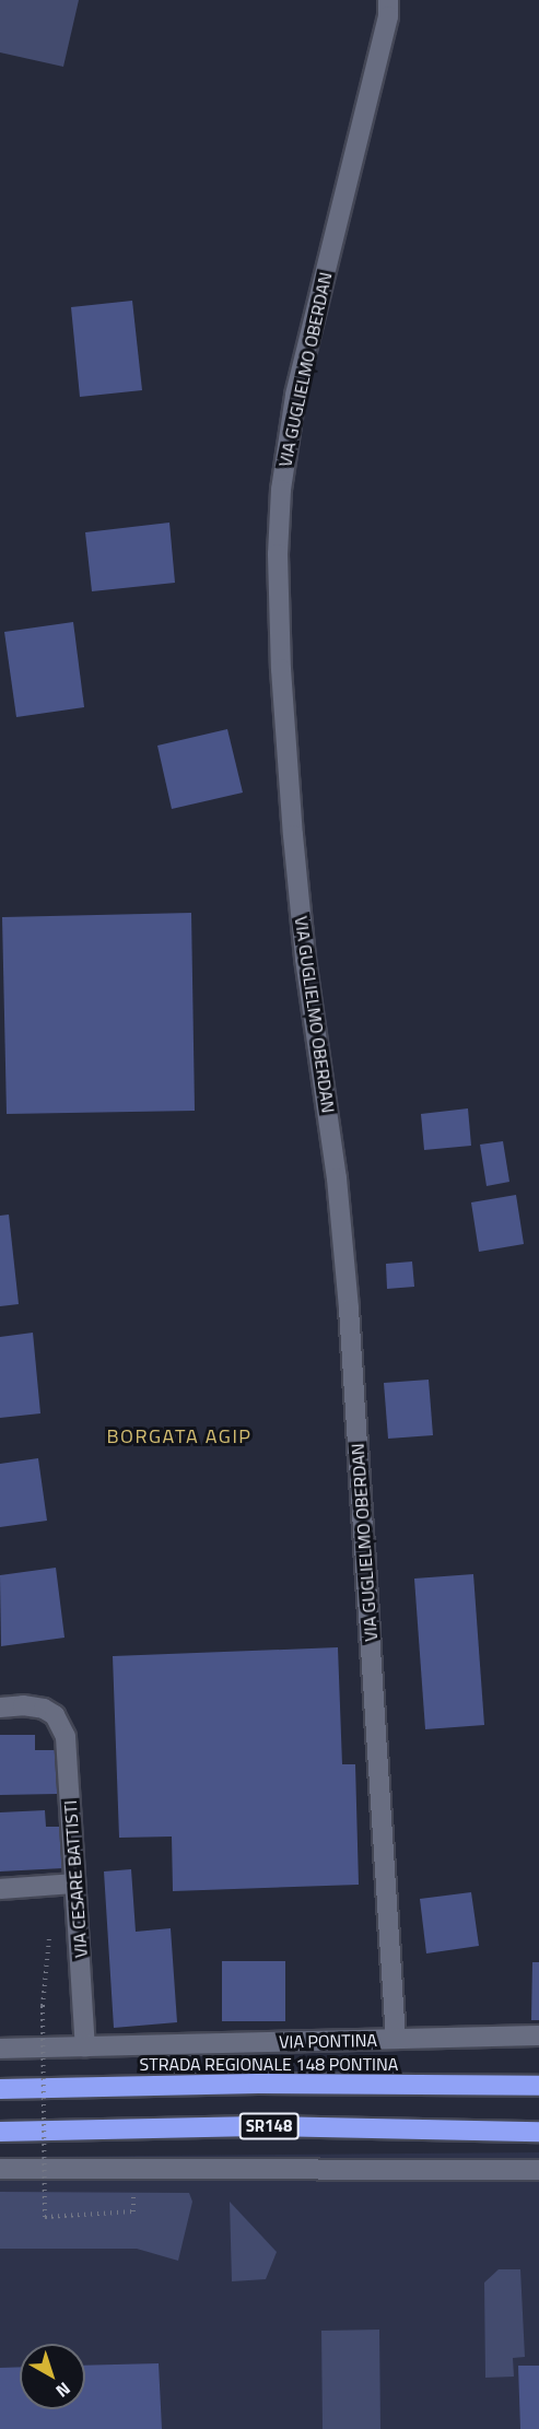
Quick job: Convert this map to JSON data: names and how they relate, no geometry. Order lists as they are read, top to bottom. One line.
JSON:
{"streets":{"highway":["STRADA REGIONALE 148 PONTINA","SR148"],"street":["VIA GUGLIELMO OBERDAN","VIA CESARE BATTISTI","VIA PONTINA"]},"crossings":[["VIA GUGLIELMO OBERDAN","VIA PONTINA"],["VIA CESARE BATTISTI","VIA PONTINA"]],"districts":["BORGATA AGIP"],"north":"bottom right"}
